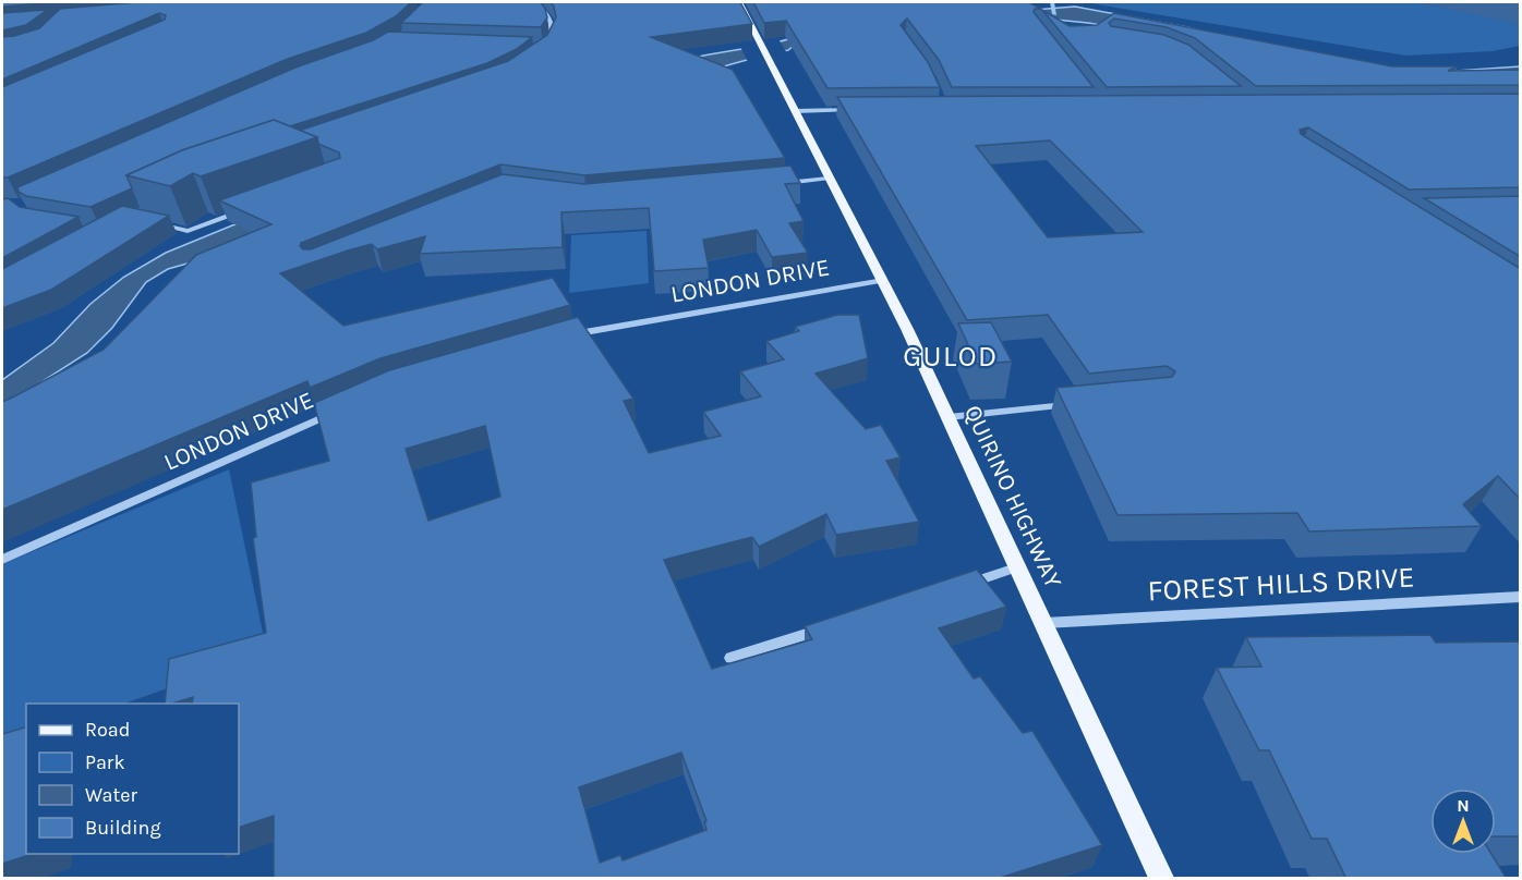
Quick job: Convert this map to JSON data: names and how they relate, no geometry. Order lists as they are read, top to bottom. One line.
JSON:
{"streets":{"main road":["QUIRINO HIGHWAY"],"street":["LONDON DRIVE","FOREST HILLS DRIVE"]},"crossings":[["LONDON DRIVE","QUIRINO HIGHWAY"],["QUIRINO HIGHWAY","FOREST HILLS DRIVE"]],"districts":["GULOD"],"legend":["Road","Park","Water","Building"],"north":"top"}
